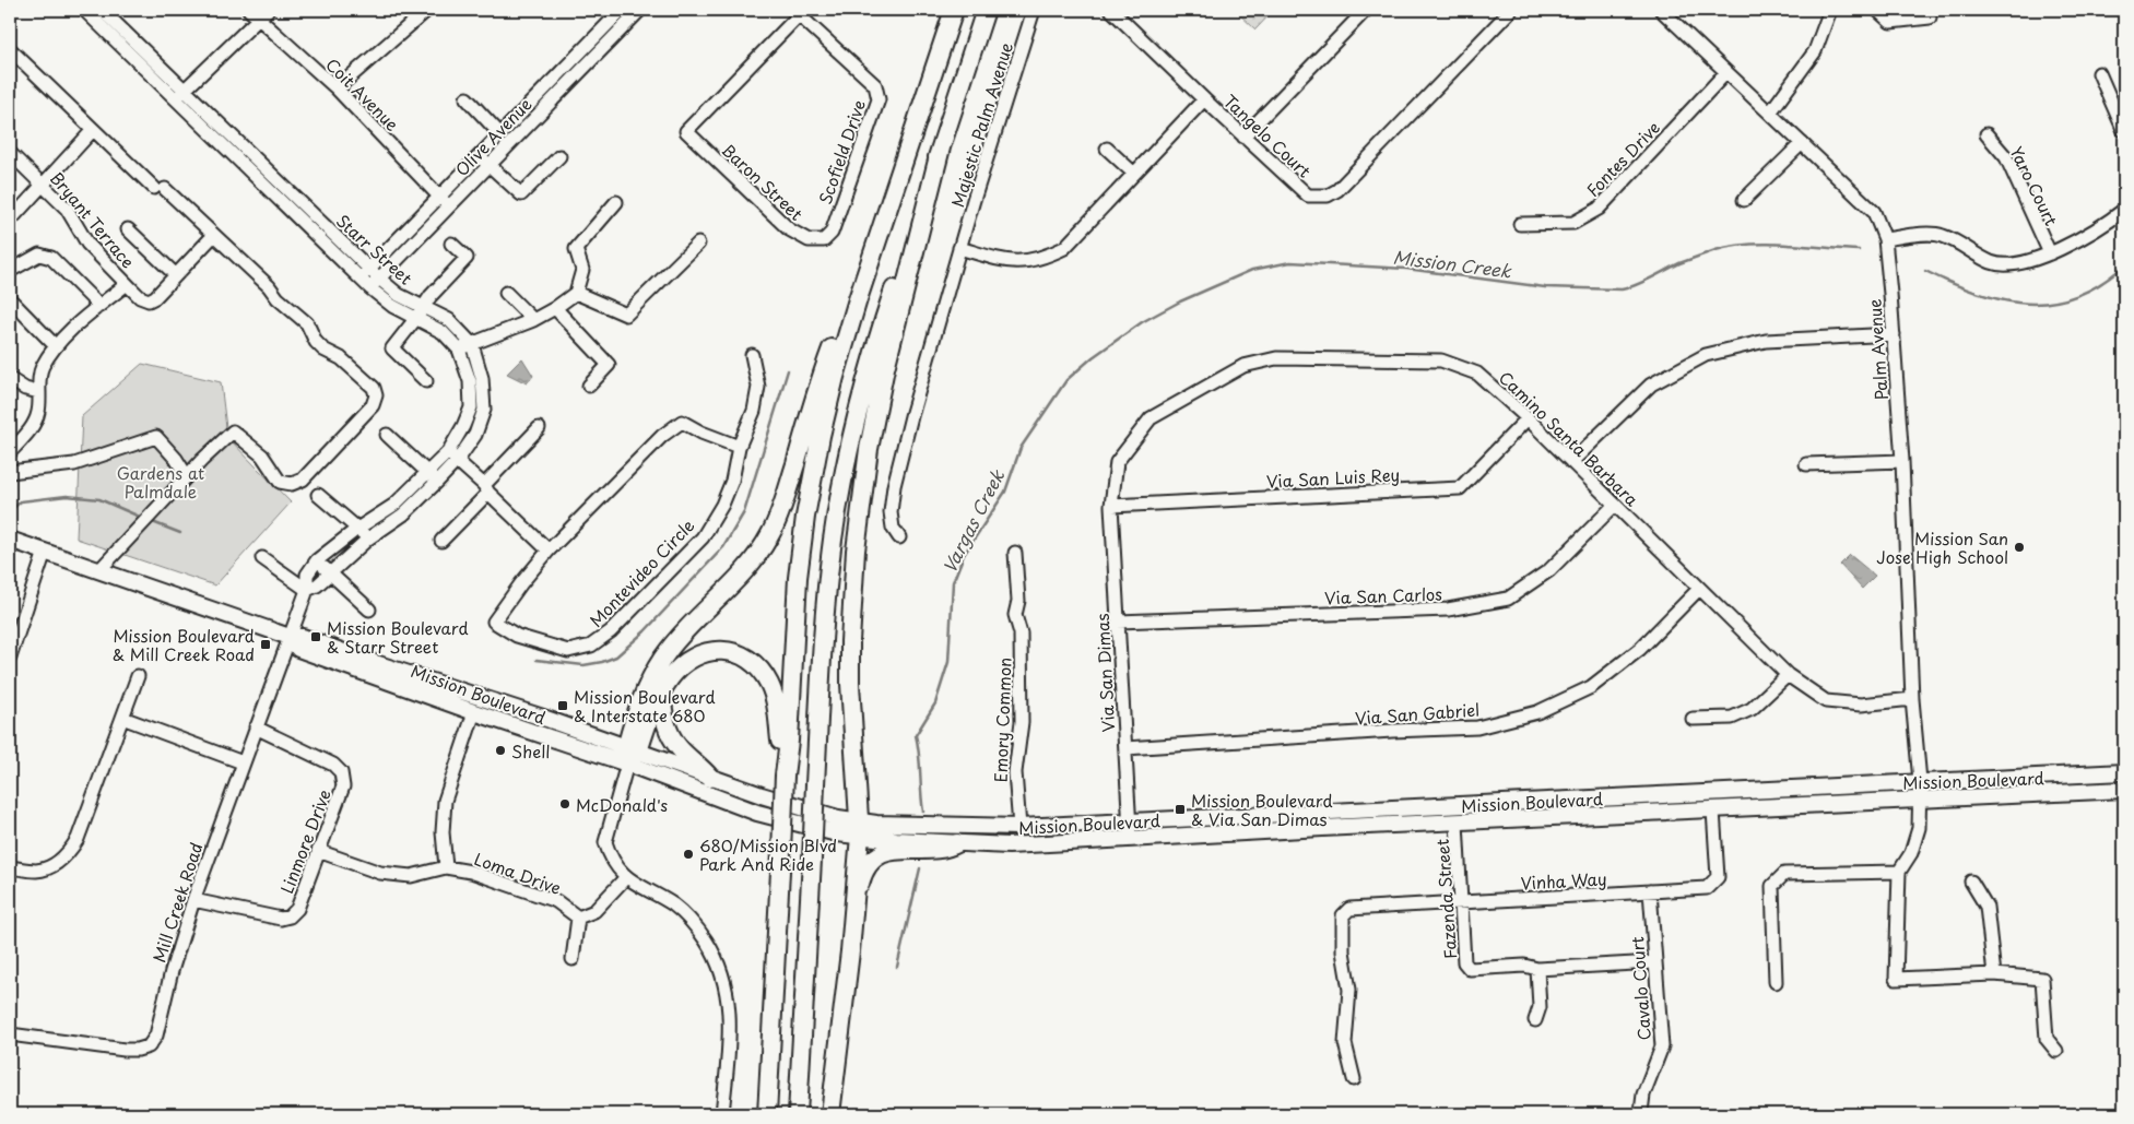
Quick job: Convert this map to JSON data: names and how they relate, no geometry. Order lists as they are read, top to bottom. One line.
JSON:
{"streets":{"main road":["Mission Boulevard"],"street":["Coit Avenue","Majestic Palm Avenue","Tangelo Court","Olive Avenue","Scofield Drive","Fontes Drive","Baron Street","Yaro Court","Bryant Terrace","Starr Street","Palm Avenue","Camino Santa Barbara","Via San Luis Rey","Montevideo Circle","Via San Carlos","Via San Dimas","Via San Gabriel","Emory Common","Linmore Drive","Loma Drive","Vinha Way","Fazenda Street","Mill Creek Road","Cavalo Court"]},"crossings":[["Coit Avenue","Olive Avenue"],["Majestic Palm Avenue","Tangelo Court"],["Olive Avenue","Starr Street"],["Scofield Drive","Baron Street"],["Fontes Drive","Palm Avenue"],["Starr Street","Mission Boulevard"],["Starr Street","Mill Creek Road"],["Palm Avenue","Camino Santa Barbara"],["Palm Avenue","Mission Boulevard"],["Camino Santa Barbara","Via San Luis Rey"],["Camino Santa Barbara","Via San Carlos"],["Camino Santa Barbara","Via San Dimas"],["Camino Santa Barbara","Via San Gabriel"],["Via San Luis Rey","Via San Dimas"],["Via San Carlos","Via San Dimas"],["Via San Dimas","Mission Boulevard"],["Via San Dimas","Via San Gabriel"],["Mission Boulevard","Emory Common"],["Mission Boulevard","Vinha Way"],["Mission Boulevard","Fazenda Street"],["Mission Boulevard","Mill Creek Road"],["Linmore Drive","Loma Drive"],["Linmore Drive","Mill Creek Road"],["Vinha Way","Fazenda Street"],["Vinha Way","Cavalo Court"],["Fazenda Street","Cavalo Court"]],"water":["Mission Creek","Vargas Creek"],"parks":["Gardens at Palmdale"],"places":{"other":["Mission San Jose High School","Shell","McDonald's","680/Mission Blvd Park And Ride"],"transit":["Mission Boulevard & Starr Street","Mission Boulevard & Mill Creek Road","Mission Boulevard & Interstate 680","Mission Boulevard & Via San Dimas"]}}
